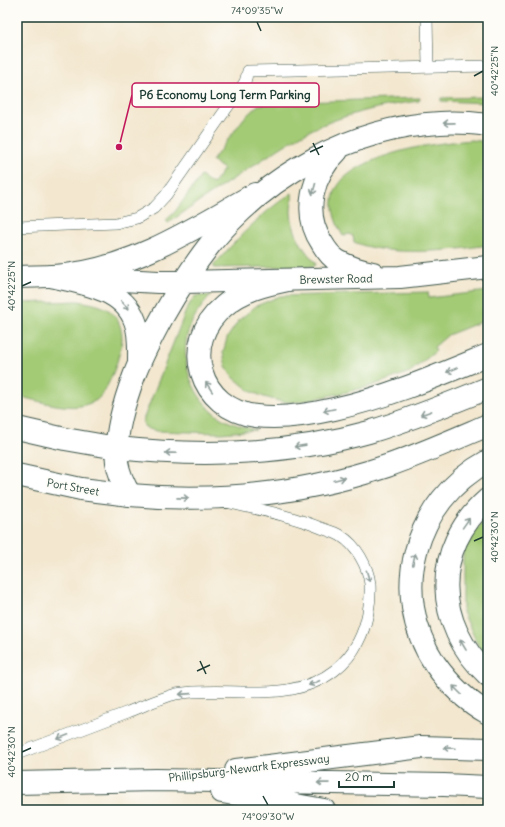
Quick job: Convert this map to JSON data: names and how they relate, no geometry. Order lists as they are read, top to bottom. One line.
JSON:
{"streets":{"main road":["Brewster Road","Port Street","Phillipsburg-Newark Expressway"]},"crossings":[["Brewster Road","Port Street"]],"places":["P6 Economy Long Term Parking"],"scale_bar":"20 m","coordinates":["74°09'35\"W","40°42'25\"N","40°42'30\"N","74°09'30\"W"]}
